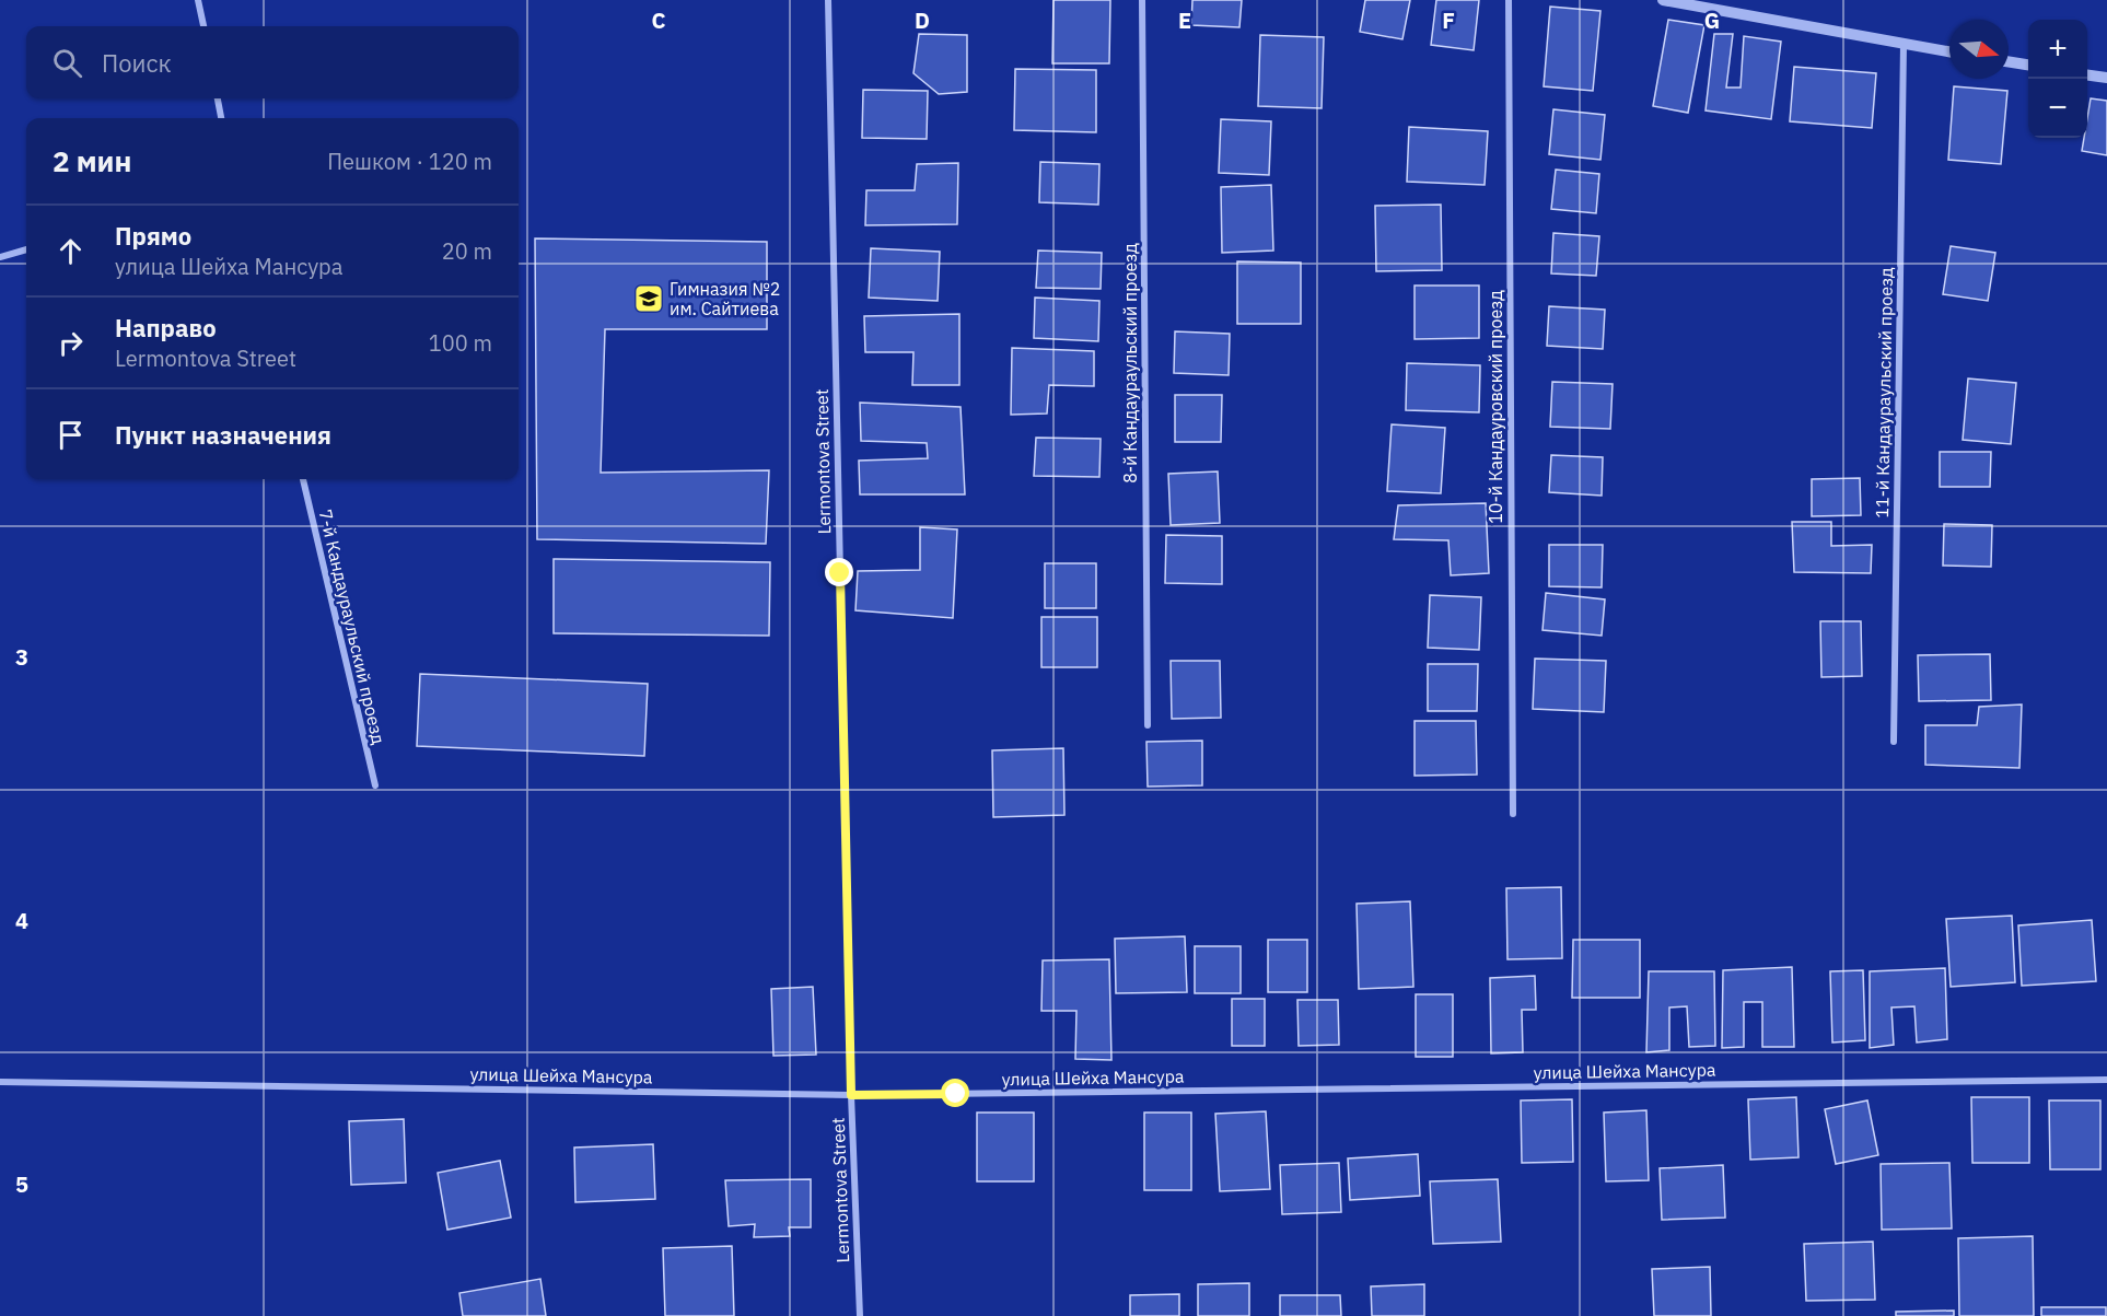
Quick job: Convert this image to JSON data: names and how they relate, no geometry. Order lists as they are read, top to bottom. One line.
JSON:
{"streets":{"street":["8-й Кандаураульский проезд","11-й Кандаураульский проезд","10-й Кандауровский проезд","Lermontova Street","7-й Кандаураульский проезд","улица Шейха Мансура"]},"crossings":[["Lermontova Street","улица Шейха Мансура"]],"places":{"school or university":["Гимназия №2 им. Сайтиева"]},"north":"right","page":{"map_buttons":["+","−"],"search":"Поиск","heading":["2 мин","Пешком · 120 m"],"list":[["Прямо","улица Шейха Мансура","20 m"],["Направо","Lermontova Street","100 m"],"Пункт назначения"]},"grid":{"columns":["C","D","E","F","G"],"rows":["3","4","5"]}}
